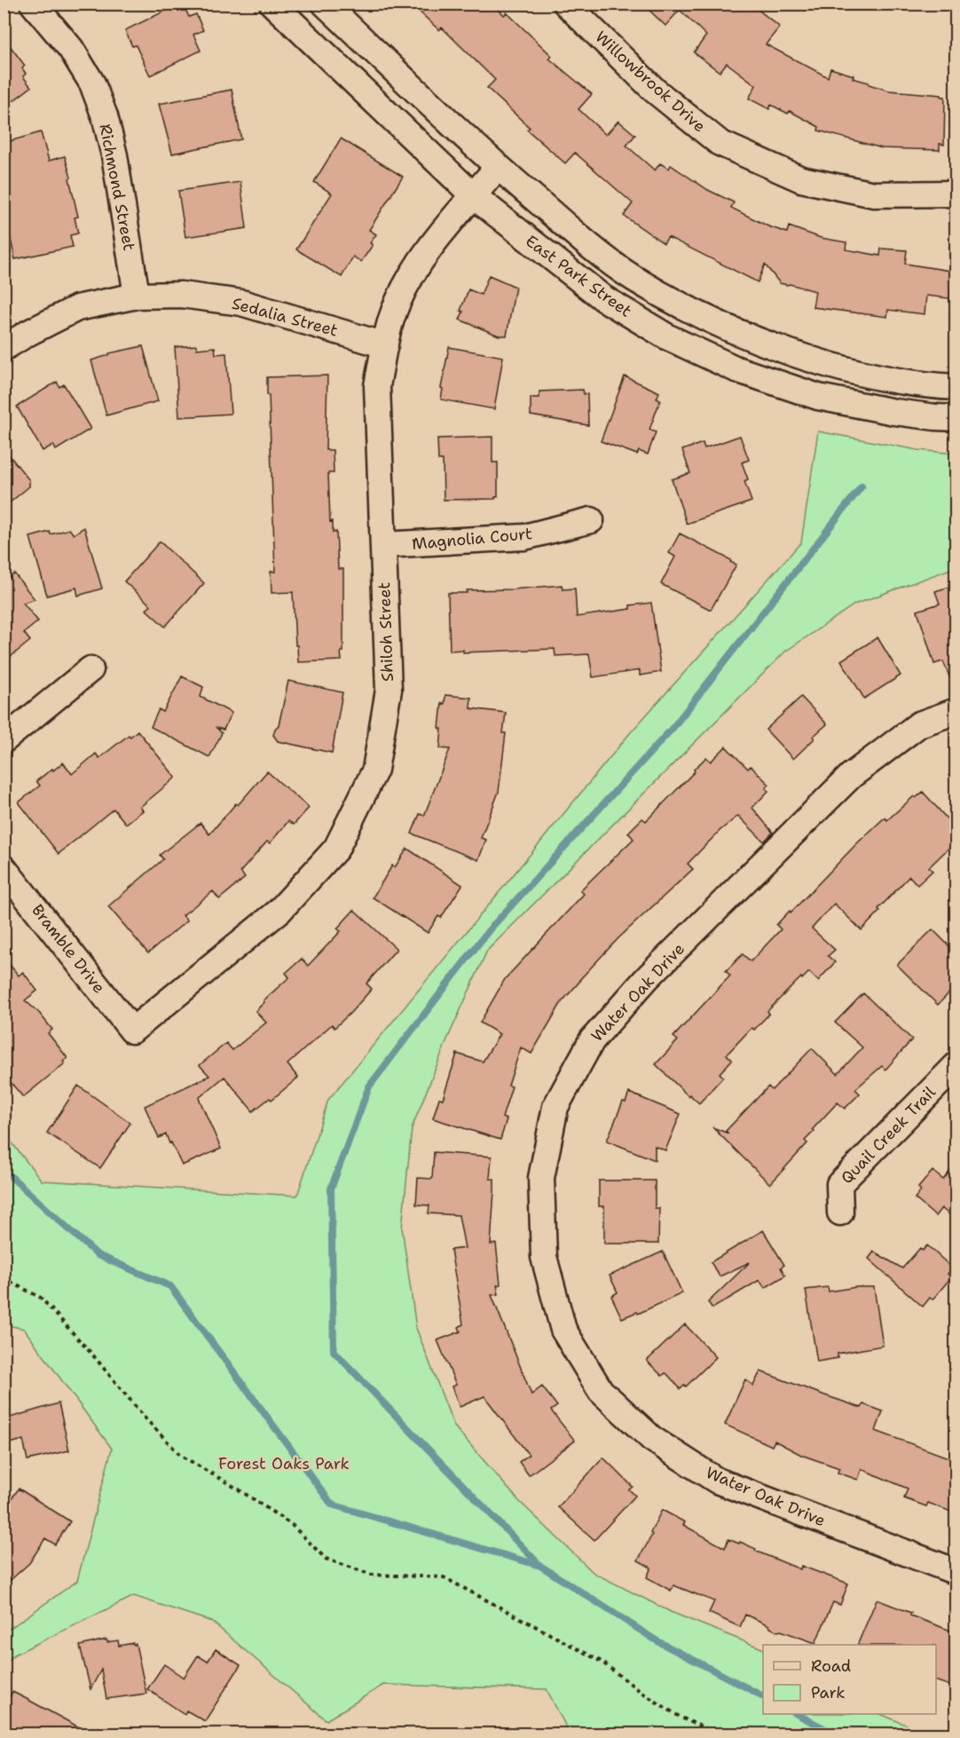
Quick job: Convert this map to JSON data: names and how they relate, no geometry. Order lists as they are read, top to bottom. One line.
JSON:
{"streets":{"street":["Willowbrook Drive","Richmond Street","East Park Street","Sedalia Street","Magnolia Court","Shiloh Street","Bramble Drive","Water Oak Drive","Quail Creek Trail"]},"crossings":[["Richmond Street","Sedalia Street"],["East Park Street","Shiloh Street"],["Sedalia Street","Shiloh Street"],["Magnolia Court","Shiloh Street"],["Shiloh Street","Bramble Drive"]],"parks":["Forest Oaks Park"],"legend":["Road","Park"]}
